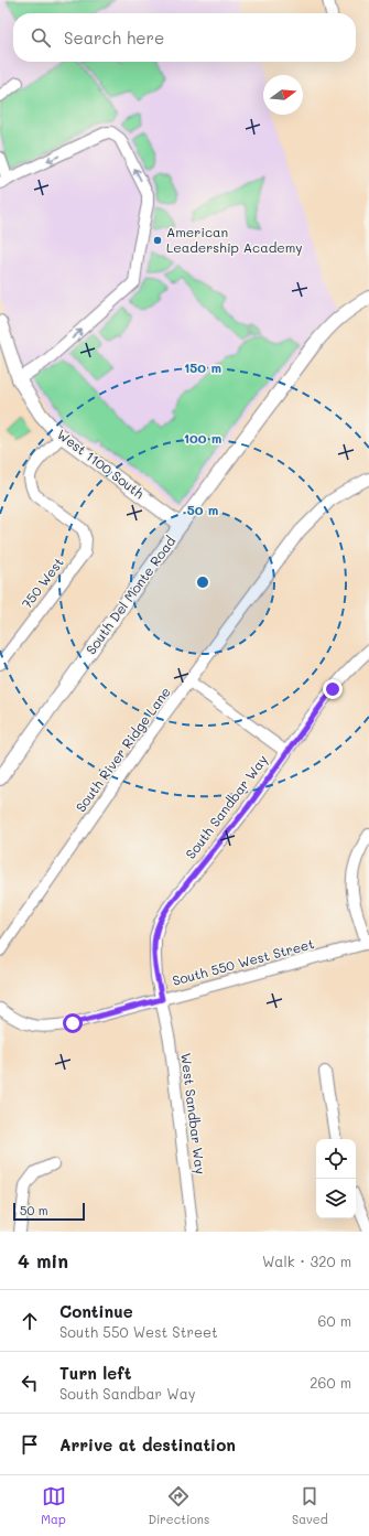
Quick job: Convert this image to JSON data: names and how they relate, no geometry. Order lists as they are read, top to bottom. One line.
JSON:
{"streets":{"street":["West 1100 South","750 West","South Del Monte Road","South River Ridge Lane","South Sandbar Way","South 550 West Street","West Sandbar Way"]},"crossings":[["West 1100 South","750 West"],["West 1100 South","South Del Monte Road"],["South Sandbar Way","South 550 West Street"],["South Sandbar Way","West Sandbar Way"],["South 550 West Street","West Sandbar Way"]],"places":["American Leadership Academy"],"scale_bar":"50 m","north":"right","page":{"search":"Search here","scale":"50 m","heading":["4 min","Walk · 320 m"],"list":[["Continue","South 550 West Street","60 m"],["Turn left","South Sandbar Way","260 m"],"Arrive at destination"],"nav":["Map","Directions","Saved"]},"rings":["150 m","100 m","50 m"]}
